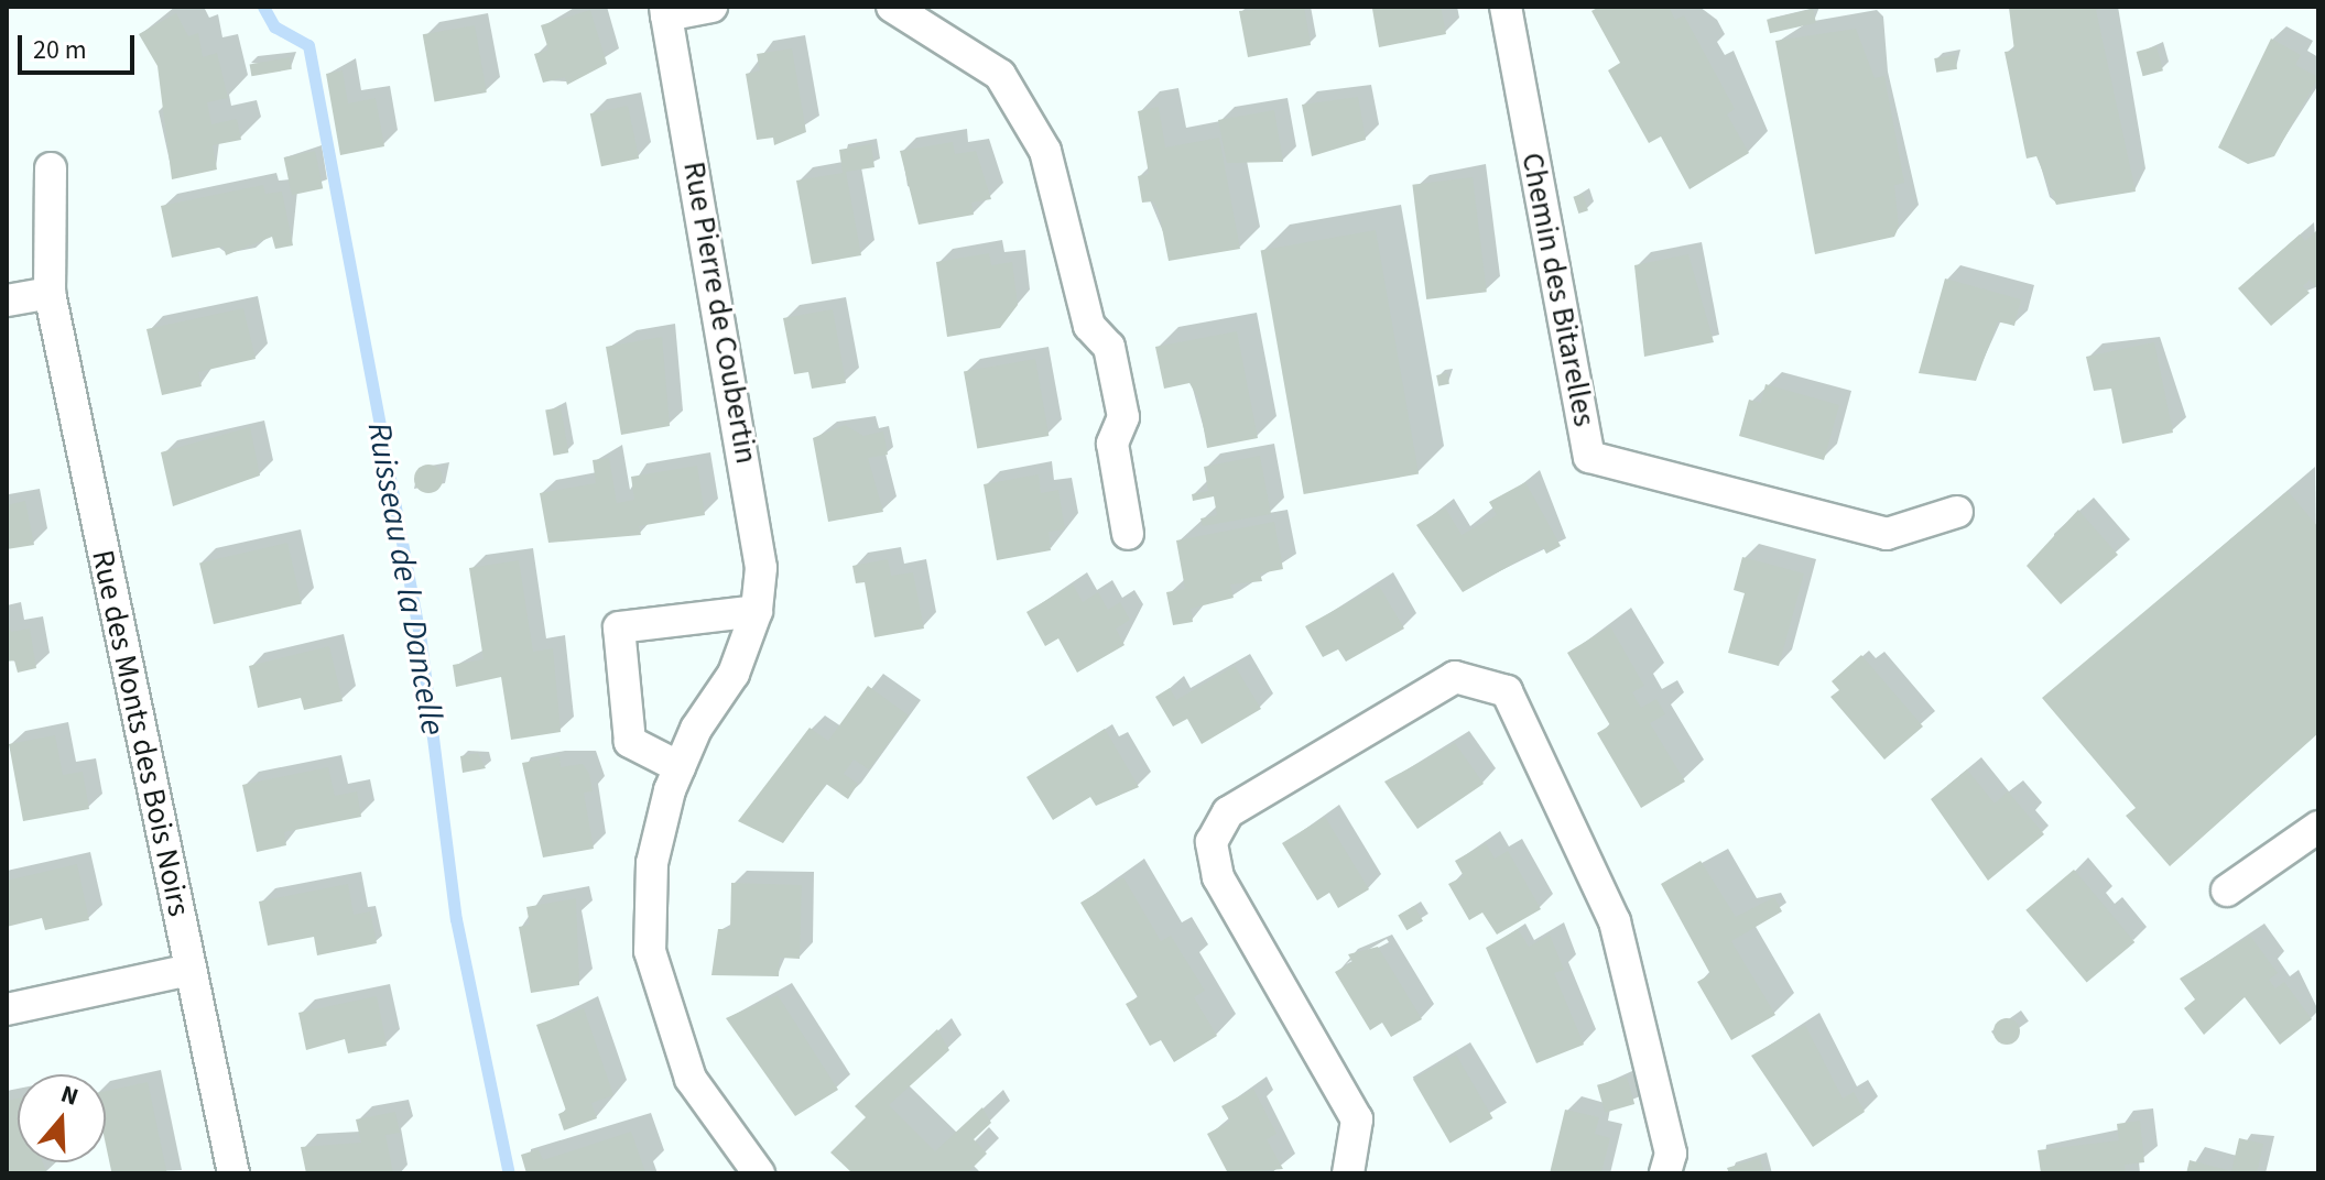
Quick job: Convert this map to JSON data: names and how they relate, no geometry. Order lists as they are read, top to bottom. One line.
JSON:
{"streets":{"street":["Chemin des Bitarelles","Rue Pierre de Coubertin","Rue des Monts des Bois Noirs"]},"water":["Ruisseau de la Dancelle"],"scale_bar":"20 m","north":"top"}
